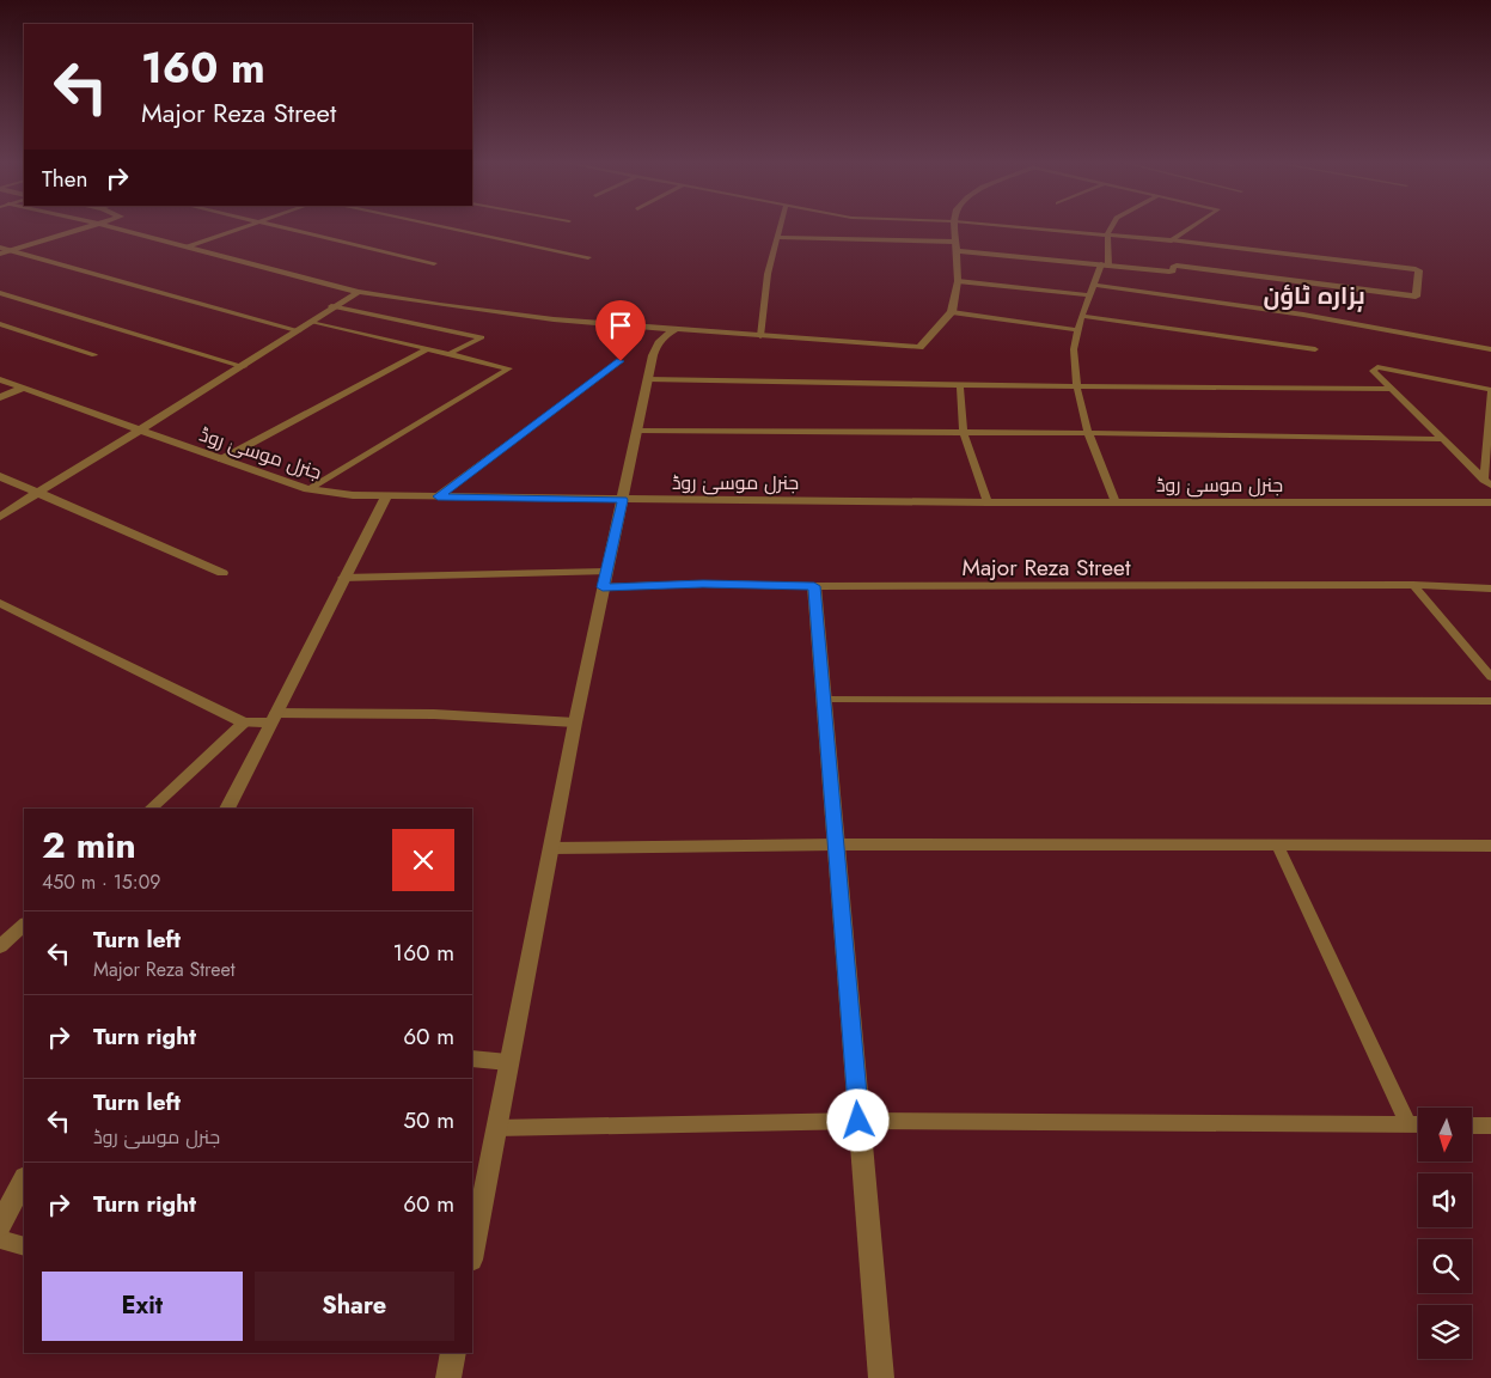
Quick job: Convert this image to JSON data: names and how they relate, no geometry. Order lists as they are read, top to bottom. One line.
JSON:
{"streets":{"street":["جنرل موسیٰ روڈ"],"lane":["Major Reza Street"]},"districts":["ہزارہ ٹاؤن"],"north":"bottom","page":{"turn":["160 m","Major Reza Street"],"then":"Then","heading":["2 min","450 m · 15:09"],"list":[{"name":"Turn left","note":"Major Reza Street","value":"160 m"},{"name":"Turn right","value":"60 m"},{"name":"Turn left","note":"جنرل موسیٰ روڈ","value":"50 m"},{"name":"Turn right","value":"60 m"}],"buttons":["Exit","Share"]}}
